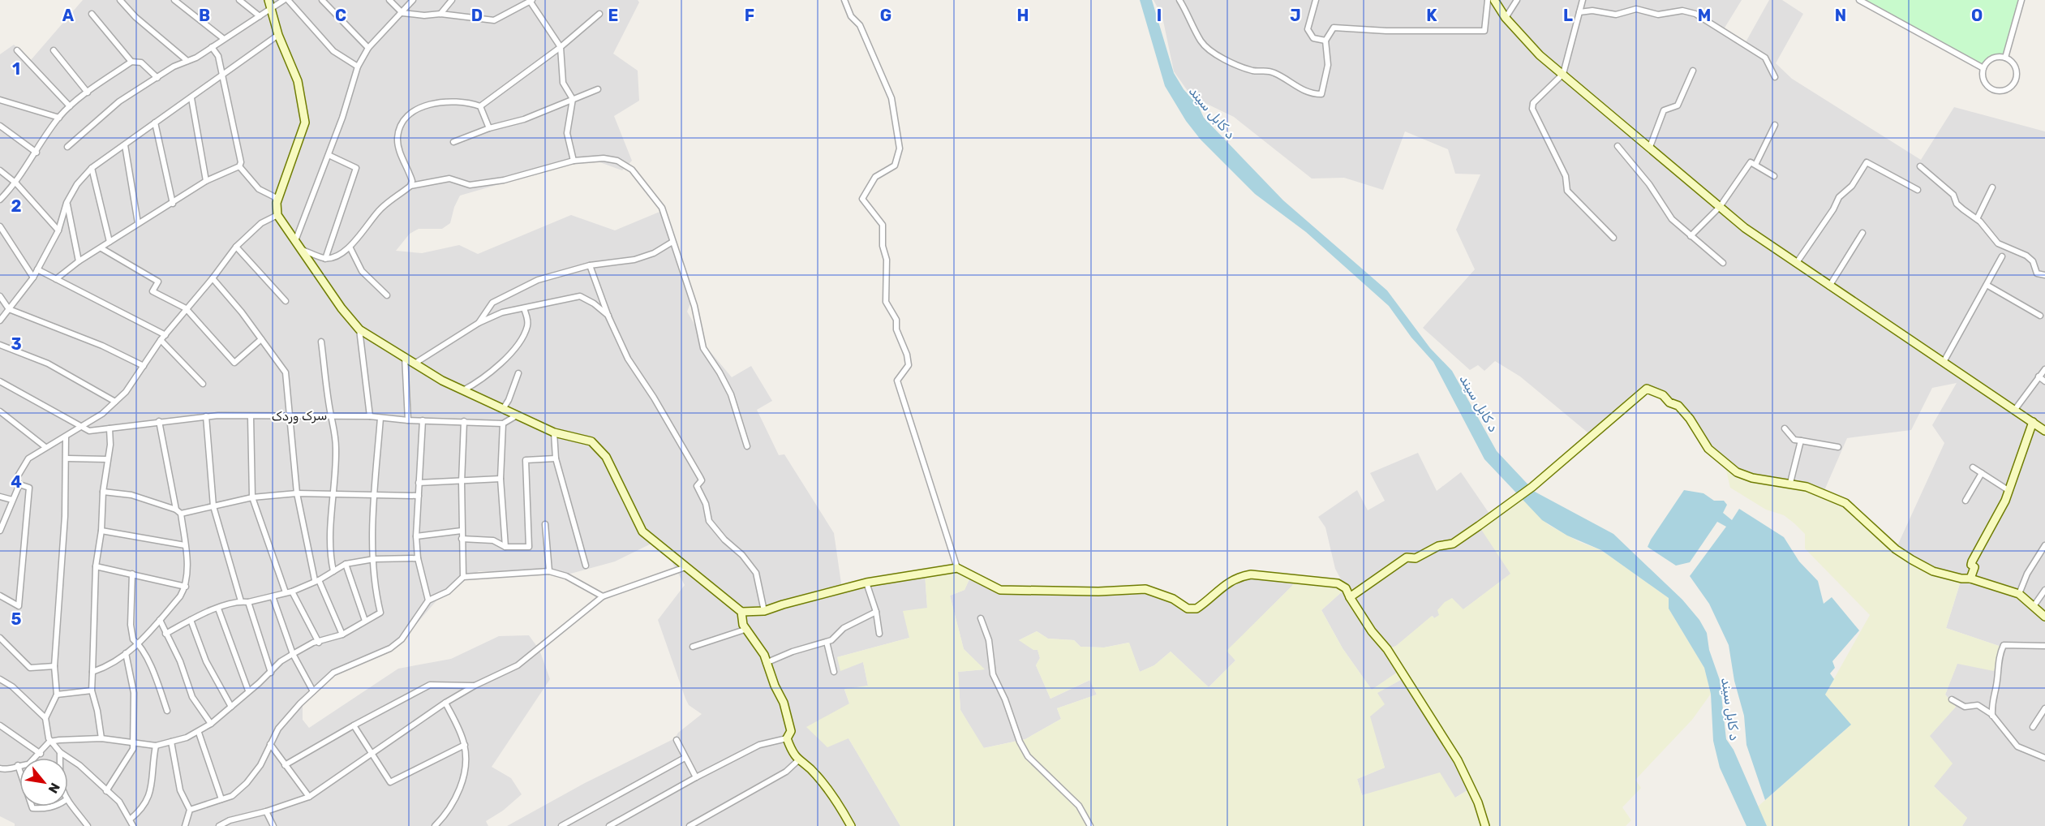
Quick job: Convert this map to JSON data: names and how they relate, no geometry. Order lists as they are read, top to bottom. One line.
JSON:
{"streets":{"street":["سرک وردک"]},"water":["د کابل سيند"],"north":"bottom right","grid":{"columns":["A","B","C","D","E","F","G","H","I","J","K","L","M","N","O"],"rows":["1","2","3","4","5"]}}
